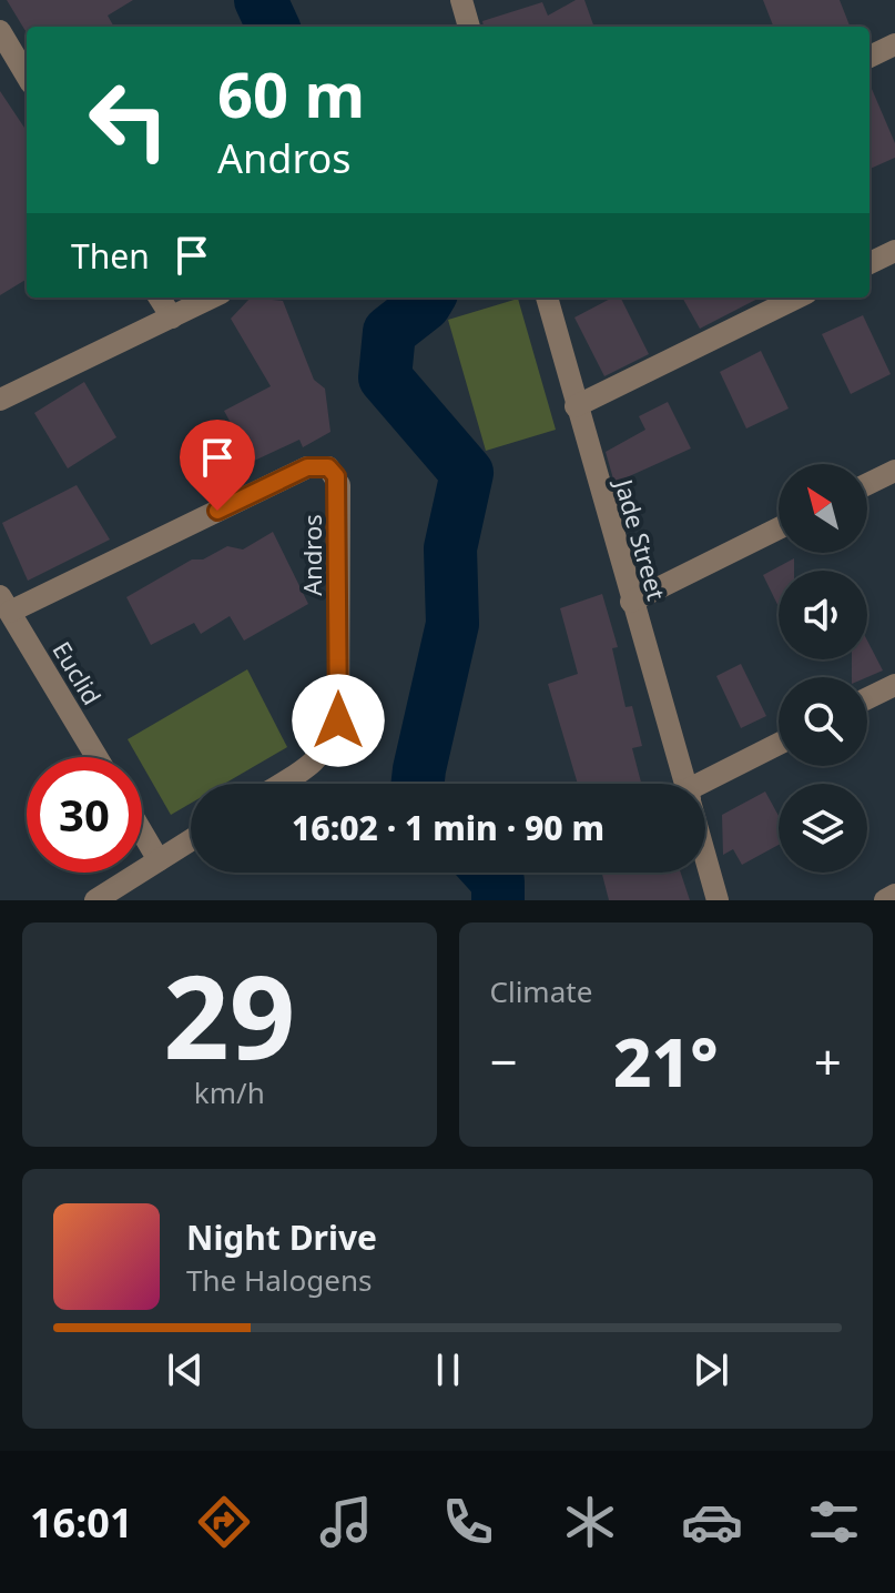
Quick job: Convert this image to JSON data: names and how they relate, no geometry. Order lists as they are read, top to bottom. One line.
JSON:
{"streets":{"street":["Jade Street","Andros","Euclid"]},"crossings":[["Andros","Euclid"]],"north":"top left","page":{"turn":["60 m","Andros"],"then":"Then","limit":"30","trip":"16:02 · 1 min · 90 m","tile":[["29","km/h"],"Climate"],"heat":["−","21°","+"],"song":["Night Drive","The Halogens"],"tabs":"16:01"}}
